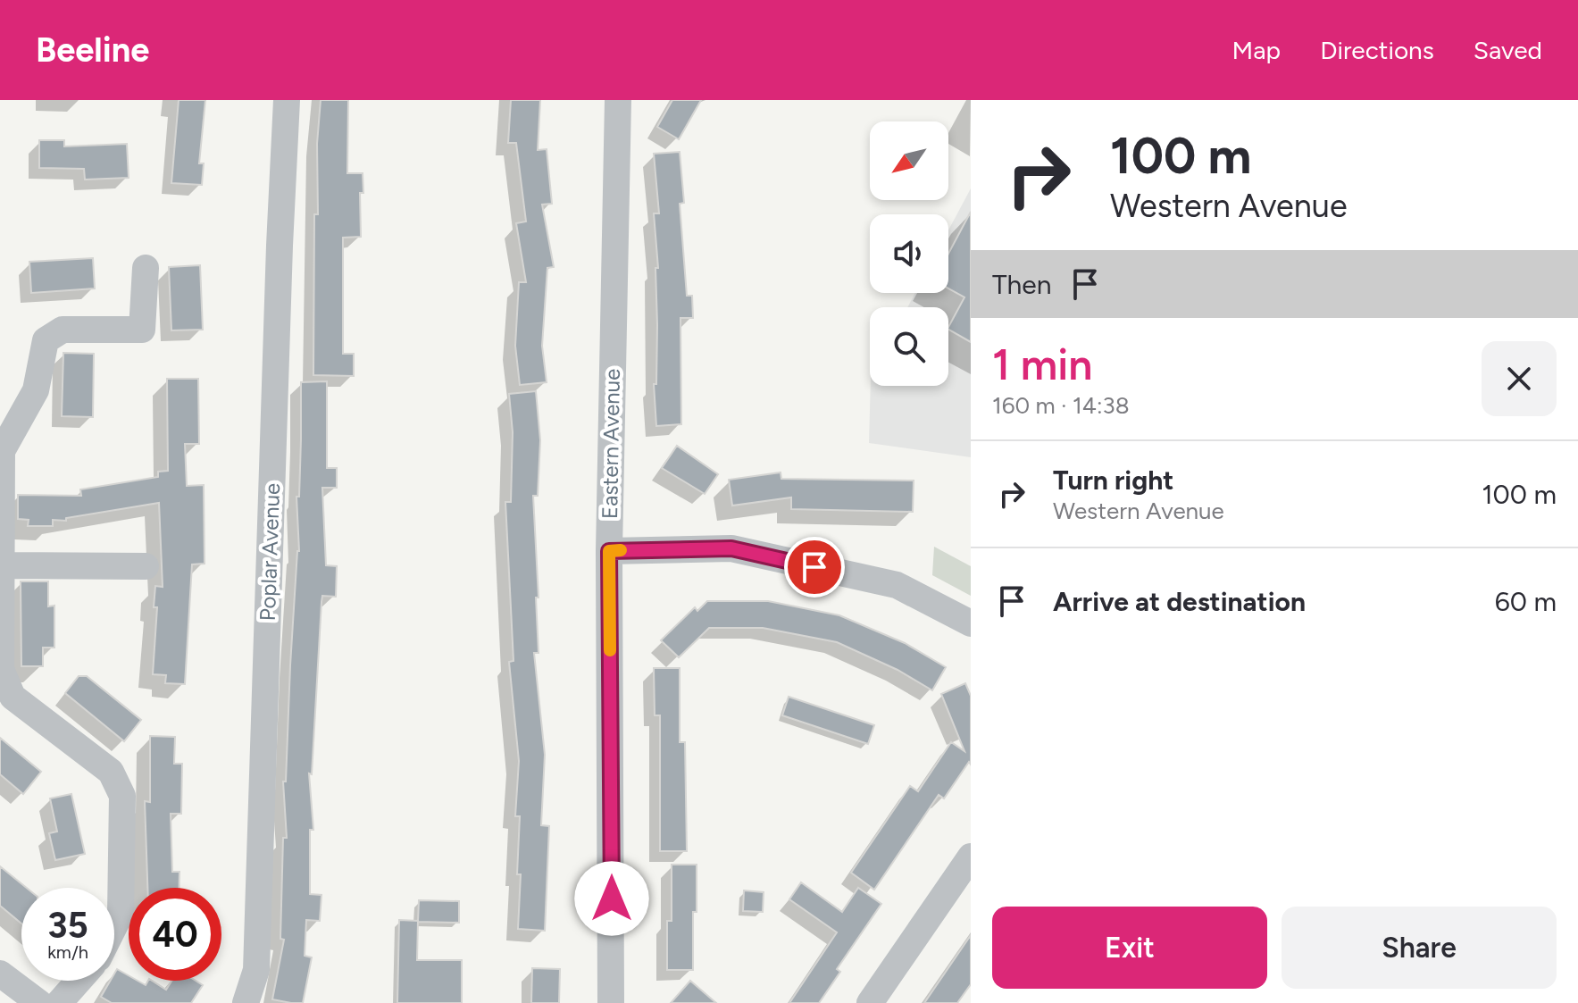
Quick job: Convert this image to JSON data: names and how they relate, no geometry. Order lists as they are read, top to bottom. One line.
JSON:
{"streets":{"street":["Eastern Avenue","Poplar Avenue"]},"north":"bottom left","page":{"header":"Beeline","nav":["Map","Directions","Saved"],"turn":["100 m","Western Avenue"],"then":"Then","heading":["1 min","160 m · 14:38"],"list":[{"name":"Turn right","note":"Western Avenue","value":"100 m"},{"name":"Arrive at destination","value":"60 m"}],"speed":"35 km/h","limit":"40","buttons":["Exit","Share"]}}
